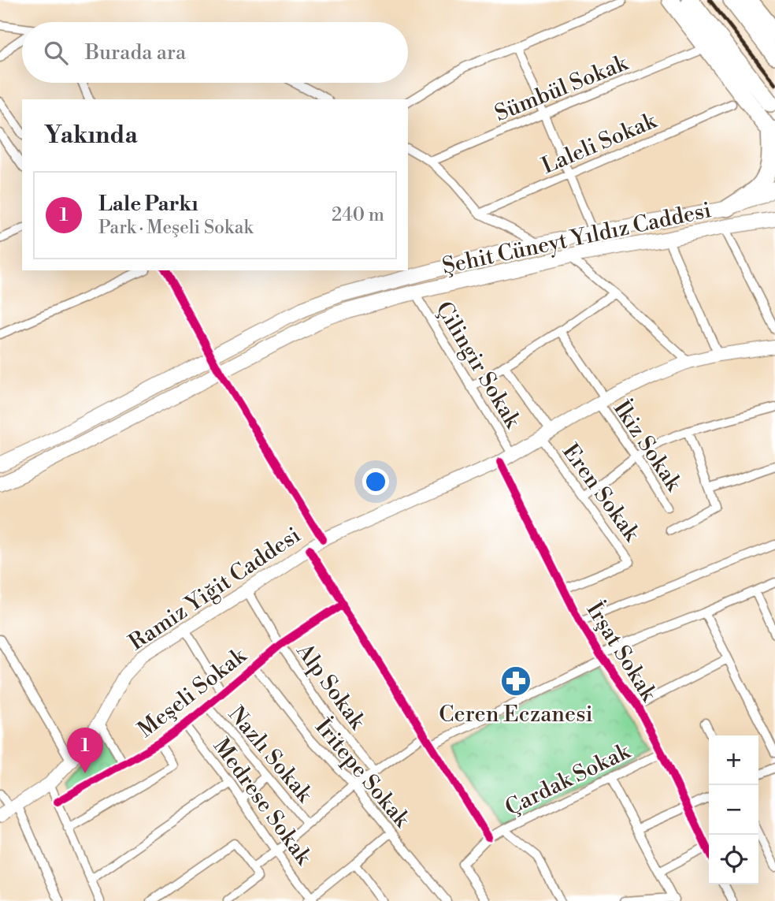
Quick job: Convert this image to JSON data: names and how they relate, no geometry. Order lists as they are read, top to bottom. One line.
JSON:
{"streets":{"main road":["Şehit Cüneyt Yıldız Caddesi","Ramiz Yiğit Caddesi"],"street":["Sümbül Sokak","Laleli Sokak","Çilingir Sokak","İkiz Sokak","Eren Sokak","İrşat Sokak","Alp Sokak","Meşeli Sokak","Nazlı Sokak","İritepe Sokak","Çardak Sokak","Medrese Sokak"]},"crossings":[["Şehit Cüneyt Yıldız Caddesi","Çilingir Sokak"],["Çilingir Sokak","Ramiz Yiğit Caddesi"],["İkiz Sokak","Ramiz Yiğit Caddesi"],["Eren Sokak","Ramiz Yiğit Caddesi"],["Eren Sokak","İrşat Sokak"],["Ramiz Yiğit Caddesi","İrşat Sokak"],["Ramiz Yiğit Caddesi","Alp Sokak"],["İrşat Sokak","Çardak Sokak"],["Alp Sokak","Meşeli Sokak"],["Meşeli Sokak","Nazlı Sokak"],["Meşeli Sokak","İritepe Sokak"],["Meşeli Sokak","Medrese Sokak"]],"places":{"pharmacy":["Ceren Eczanesi"]},"page":{"search":"Burada ara","heading":"Yakında","list":[{"mark":"1","name":"Lale Parkı","note":"Park · Meşeli Sokak","value":"240 m"}],"pins":"1","map_buttons":["+","−"]}}
